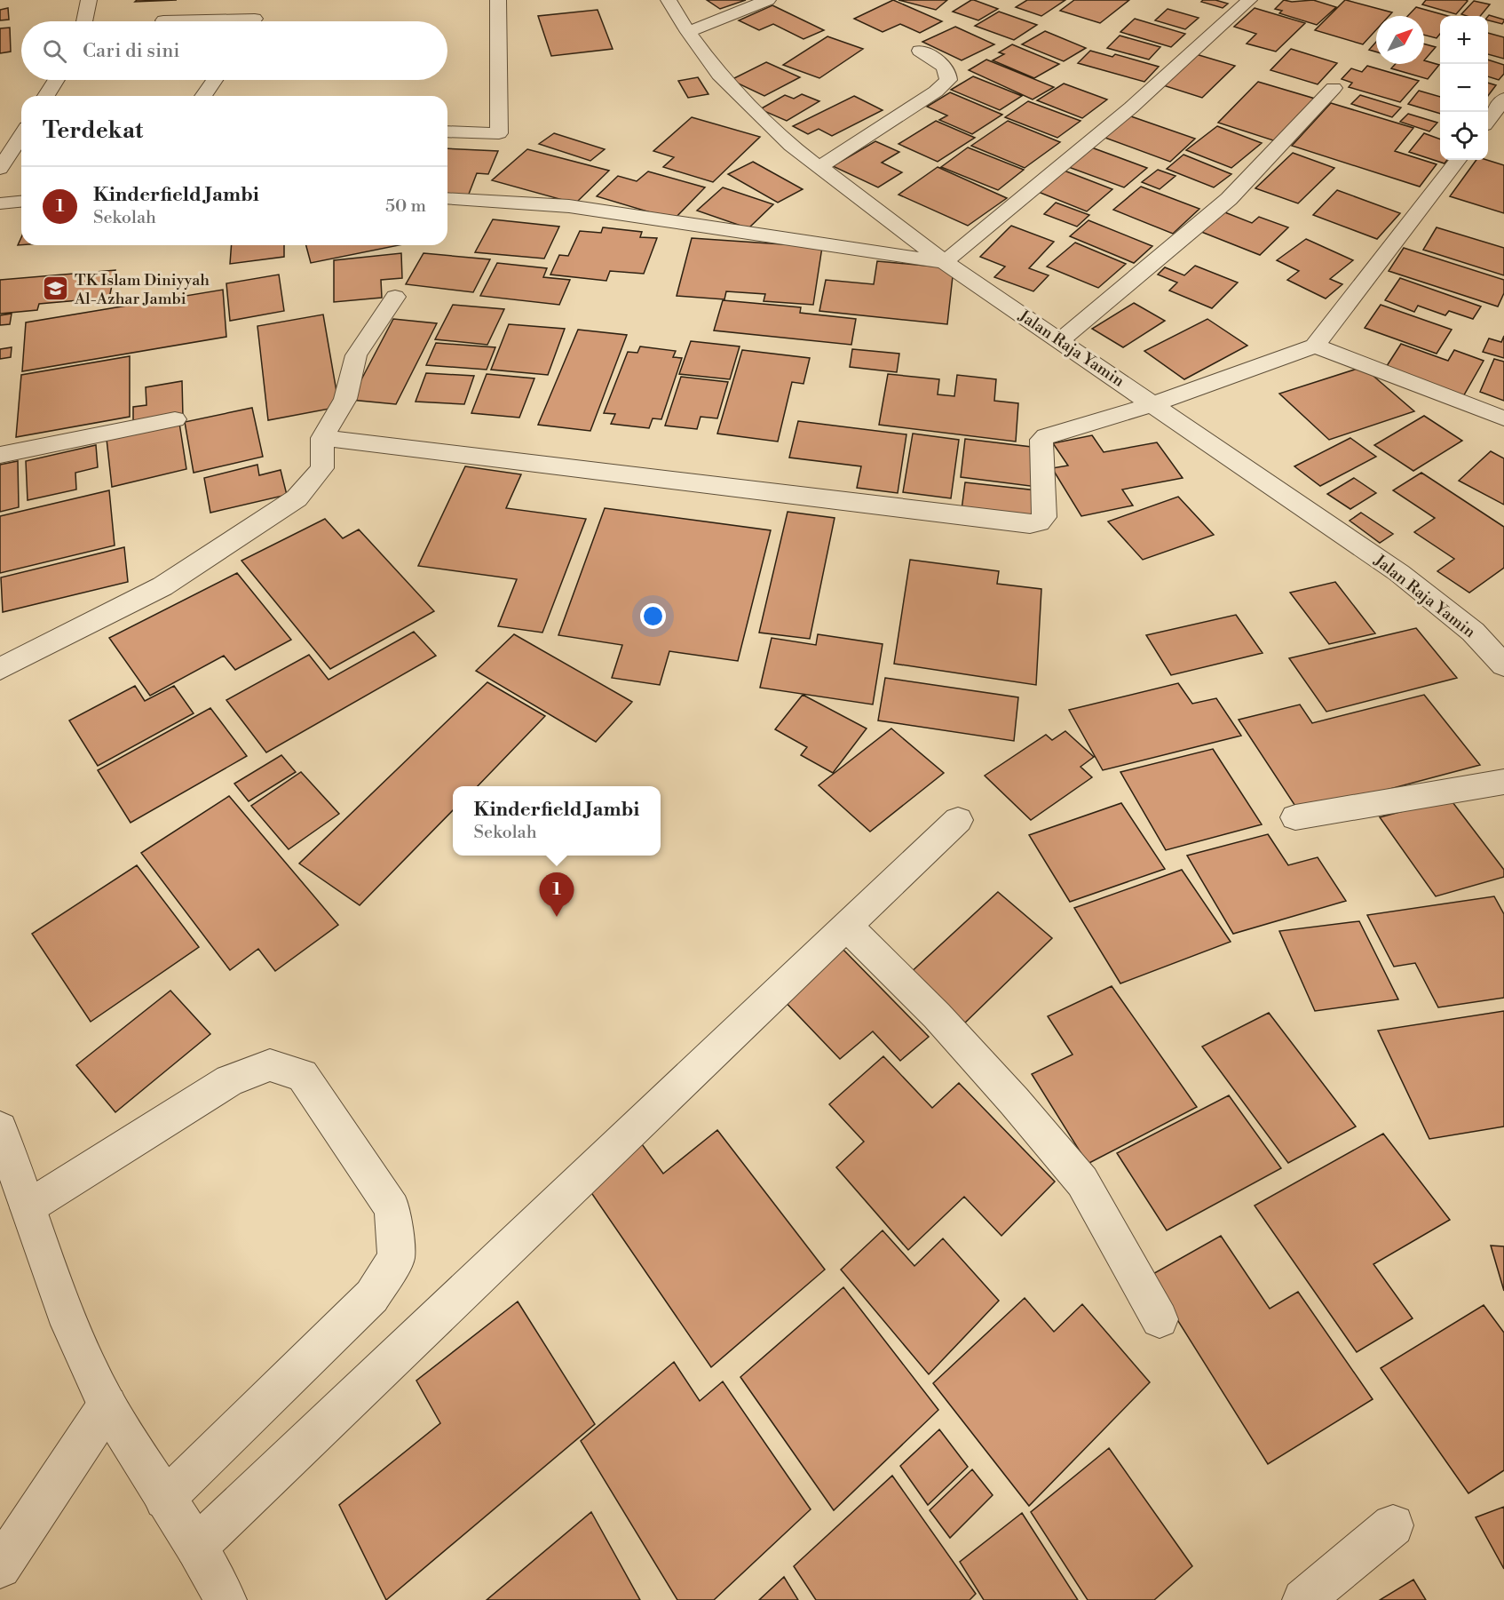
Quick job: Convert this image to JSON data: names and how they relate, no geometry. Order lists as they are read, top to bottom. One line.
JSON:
{"streets":{"street":["Jalan Raja Yamin"]},"places":{"school or university":["TK Islam Diniyyah Al-Azhar Jambi"]},"north":"top right","page":{"map_buttons":["+","−"],"search":"Cari di sini","heading":"Terdekat","list":[{"mark":"1","name":"Kinderfield Jambi","note":"Sekolah","value":"50 m"}],"popup":["Kinderfield Jambi","Sekolah"],"pins":"1"}}
